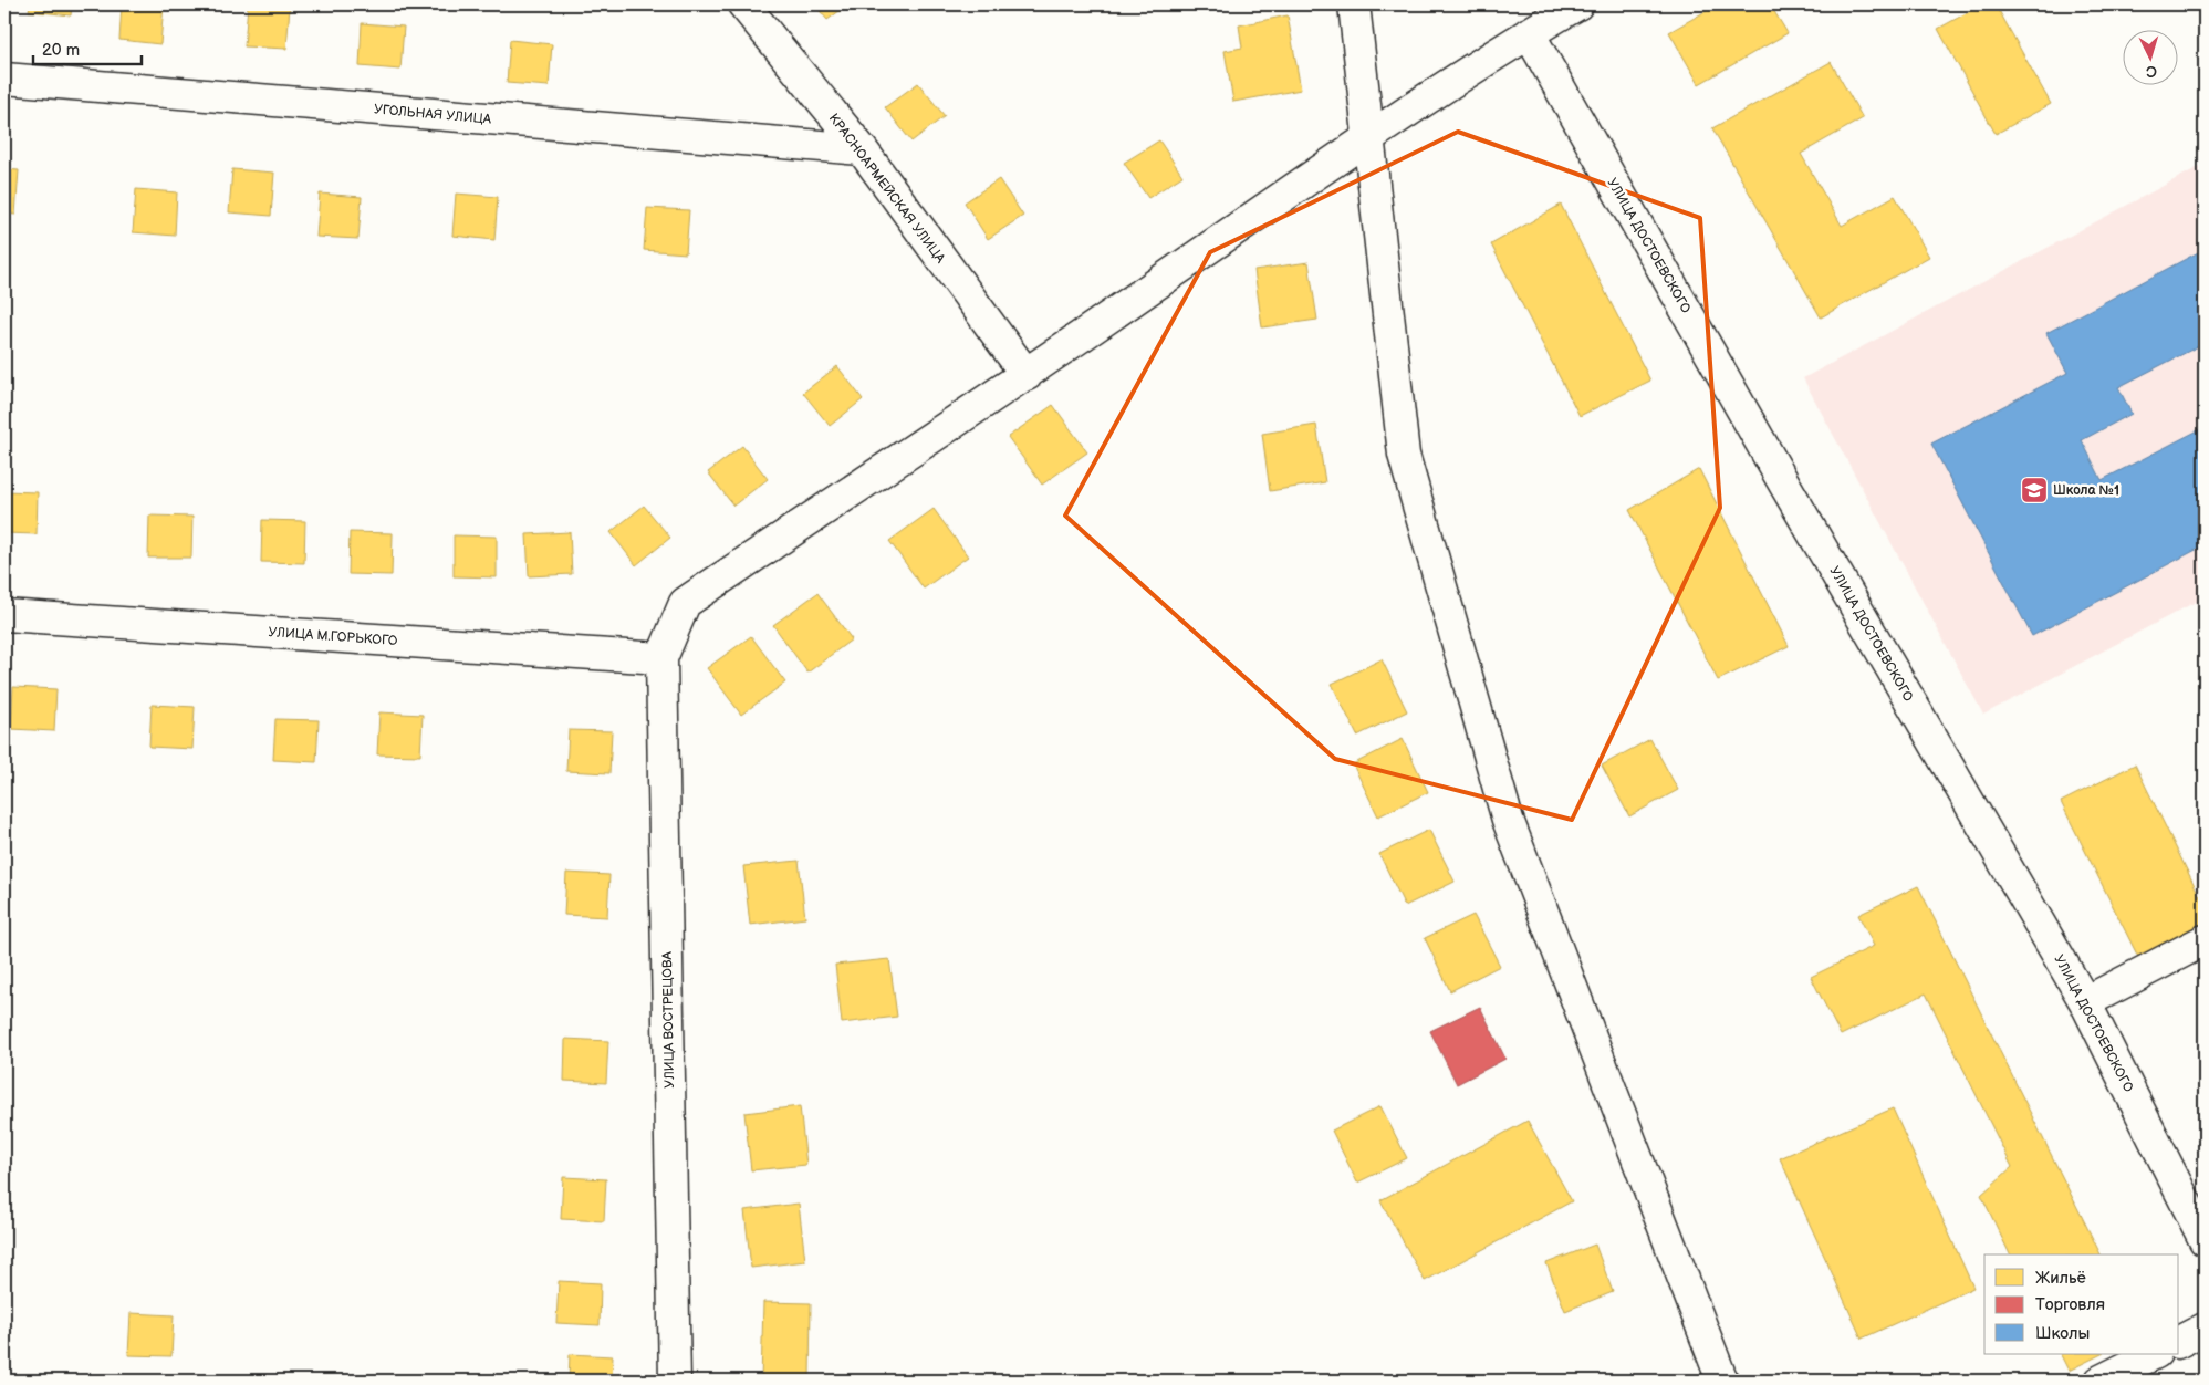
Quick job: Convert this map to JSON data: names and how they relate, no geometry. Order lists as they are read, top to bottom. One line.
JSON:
{"streets":{"street":["УГОЛЬНАЯ УЛИЦА","КРАСНОАРМЕЙСКАЯ УЛИЦА","УЛИЦА ДОСТОЕВСКОГО","УЛИЦА М.ГОРЬКОГО","УЛИЦА ВОСТРЕЦОВА"]},"crossings":[["УГОЛЬНАЯ УЛИЦА","КРАСНОАРМЕЙСКАЯ УЛИЦА"],["УЛИЦА М.ГОРЬКОГО","УЛИЦА ВОСТРЕЦОВА"]],"places":{"school or university":["Школа №1"]},"legend":["Жильё","Торговля","Школы"],"scale_bar":"20 m","north":"bottom"}
